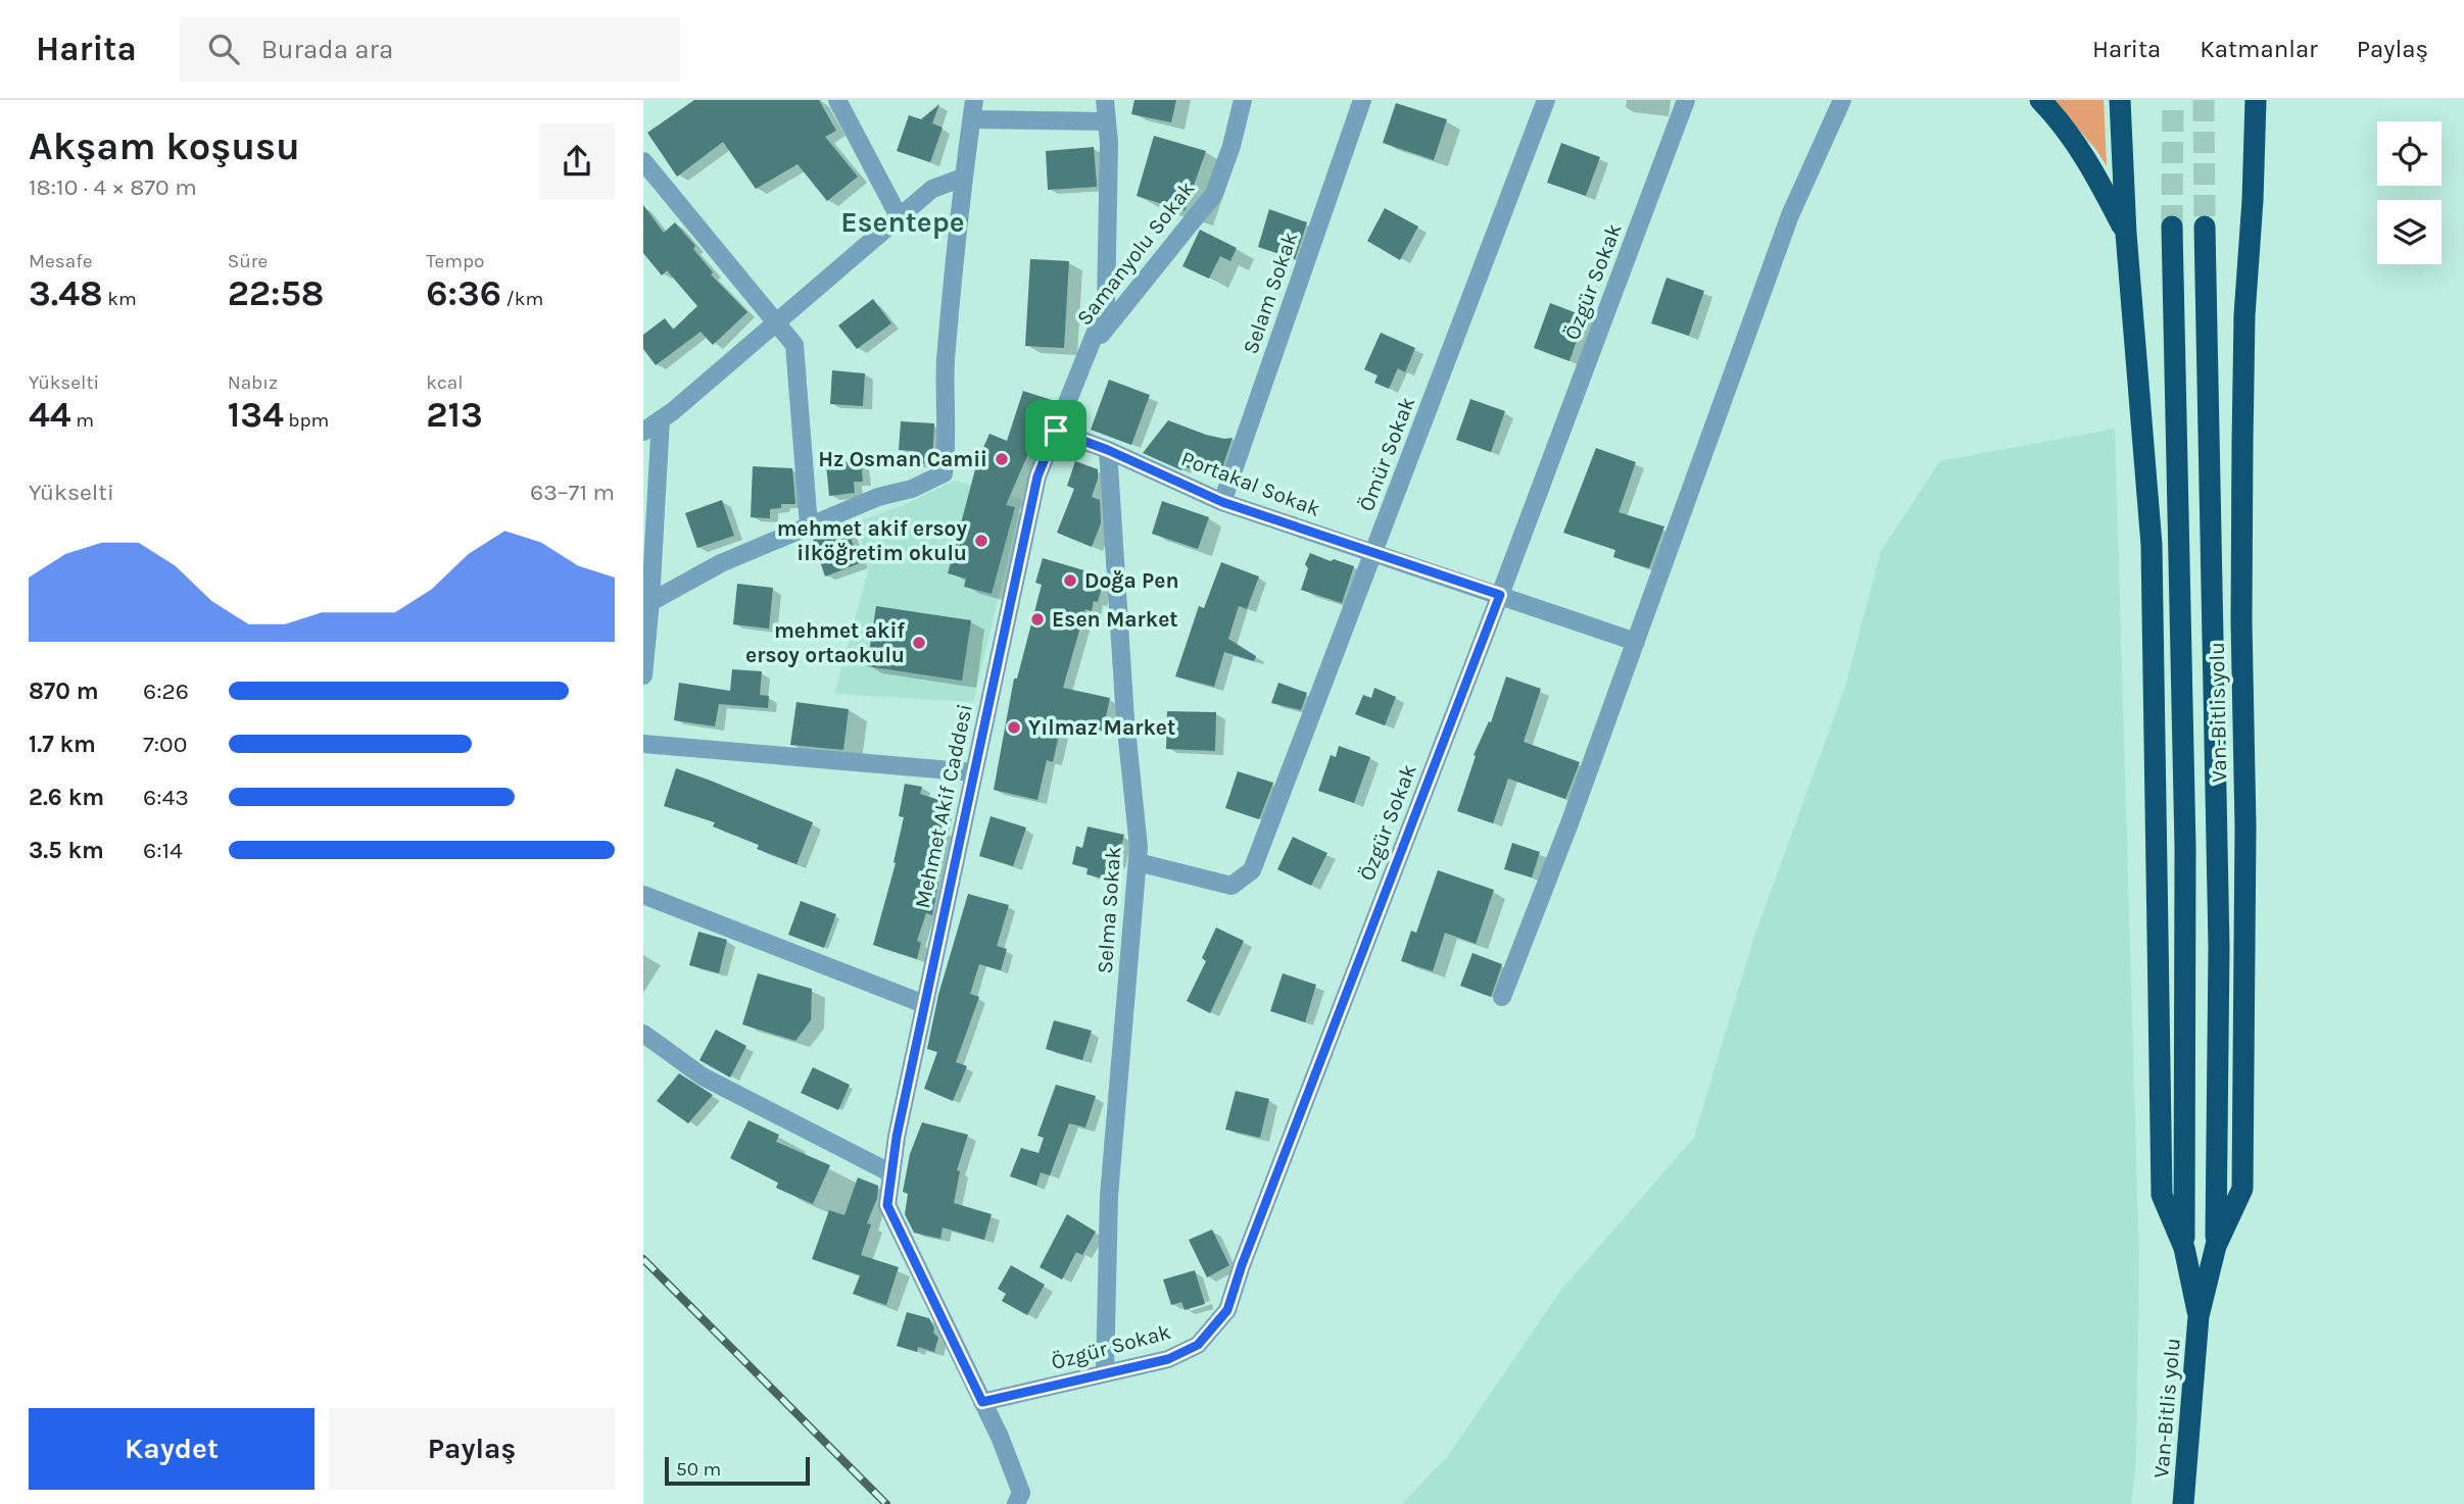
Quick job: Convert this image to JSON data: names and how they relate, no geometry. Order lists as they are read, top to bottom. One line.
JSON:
{"streets":{"highway":["Van-Bitlis yolu"],"street":["Samanyolu Sokak","Özgür Sokak","Selam Sokak","Ömür Sokak","Portakal Sokak","Mehmet Akif Caddesi","Selma Sokak"]},"crossings":[["Samanyolu Sokak","Mehmet Akif Caddesi"],["Özgür Sokak","Portakal Sokak"],["Özgür Sokak","Mehmet Akif Caddesi"],["Özgür Sokak","Selma Sokak"],["Selam Sokak","Portakal Sokak"],["Ömür Sokak","Portakal Sokak"],["Ömür Sokak","Selma Sokak"],["Portakal Sokak","Mehmet Akif Caddesi"],["Portakal Sokak","Selma Sokak"]],"districts":["Esentepe"],"places":["Hz Osman Camii","mehmet akif ersoy ilköğretim okulu","Doğa Pen","Esen Market","mehmet akif ersoy ortaokulu","Yılmaz Market"],"scale_bar":"50 m","page":{"header":"Harita","search":"Burada ara","nav":["Harita","Katmanlar","Paylaş"],"heading":["Akşam koşusu","18:10 · 4 × 870 m"],"stats":[["Mesafe","3.48 km"],["Süre","22:58"],["Tempo","6:36 /km"],["Yükselti","44 m"],["Nabız","134 bpm"],["kcal","213"]],"chart":["Yükselti","63–71 m"],"list":[{"name":"870 m","note":"6:26"},{"name":"1.7 km","note":"7:00"},{"name":"2.6 km","note":"6:43"},{"name":"3.5 km","note":"6:14"}],"buttons":["Kaydet","Paylaş"],"scale":"50 m"}}
